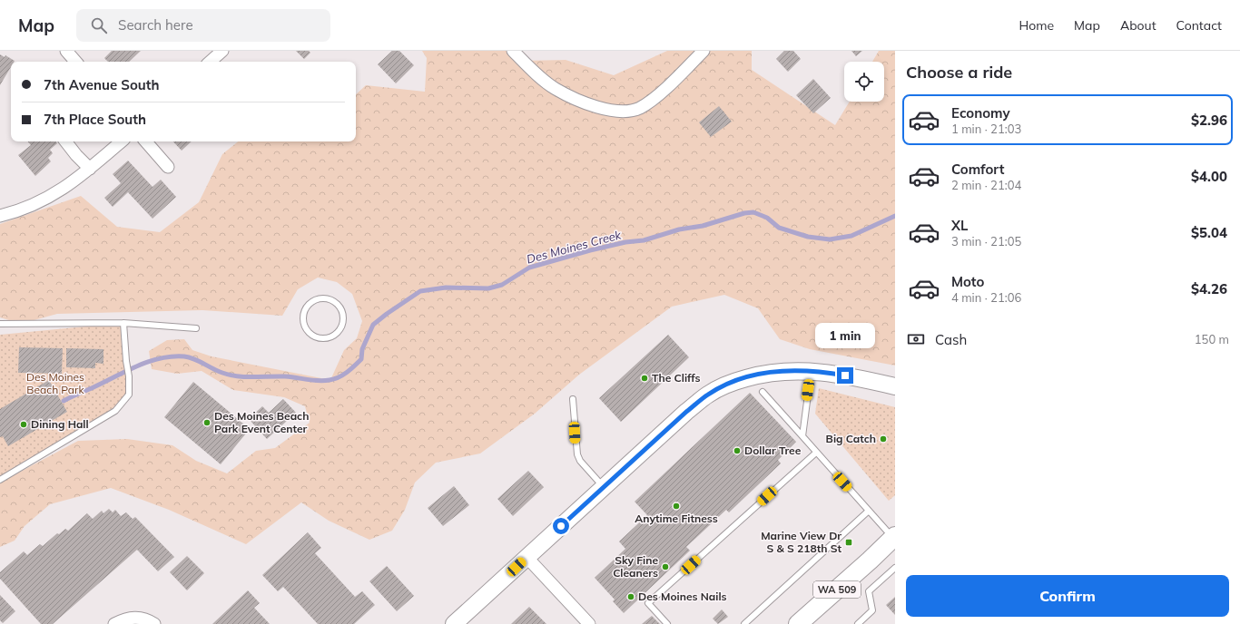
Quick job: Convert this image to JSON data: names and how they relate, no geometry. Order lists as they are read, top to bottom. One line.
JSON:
{"streets":{"main road":["WA 509"]},"water":["Des Moines Creek"],"parks":["Des Moines Beach Park"],"places":{"other":["The Cliffs","Des Moines Beach Park Event Center","Dining Hall","Big Catch","Dollar Tree","Anytime Fitness","Sky Fine Cleaners","Des Moines Nails"],"transit":["Marine View Dr S & S 218th St"]},"page":{"header":"Map","search":"Search here","nav":["Home","Map","About","Contact"],"heading":"Choose a ride","banner":["7th Avenue South","7th Place South"],"list":[{"name":"Economy","note":"1 min · 21:03","value":"$2.96"},{"name":"Comfort","note":"2 min · 21:04","value":"$4.00"},{"name":"XL","note":"3 min · 21:05","value":"$5.04"},{"name":"Moto","note":"4 min · 21:06","value":"$4.26"}],"pay":["Cash","150 m"],"bubble":"1 min","buttons":"Confirm"}}
